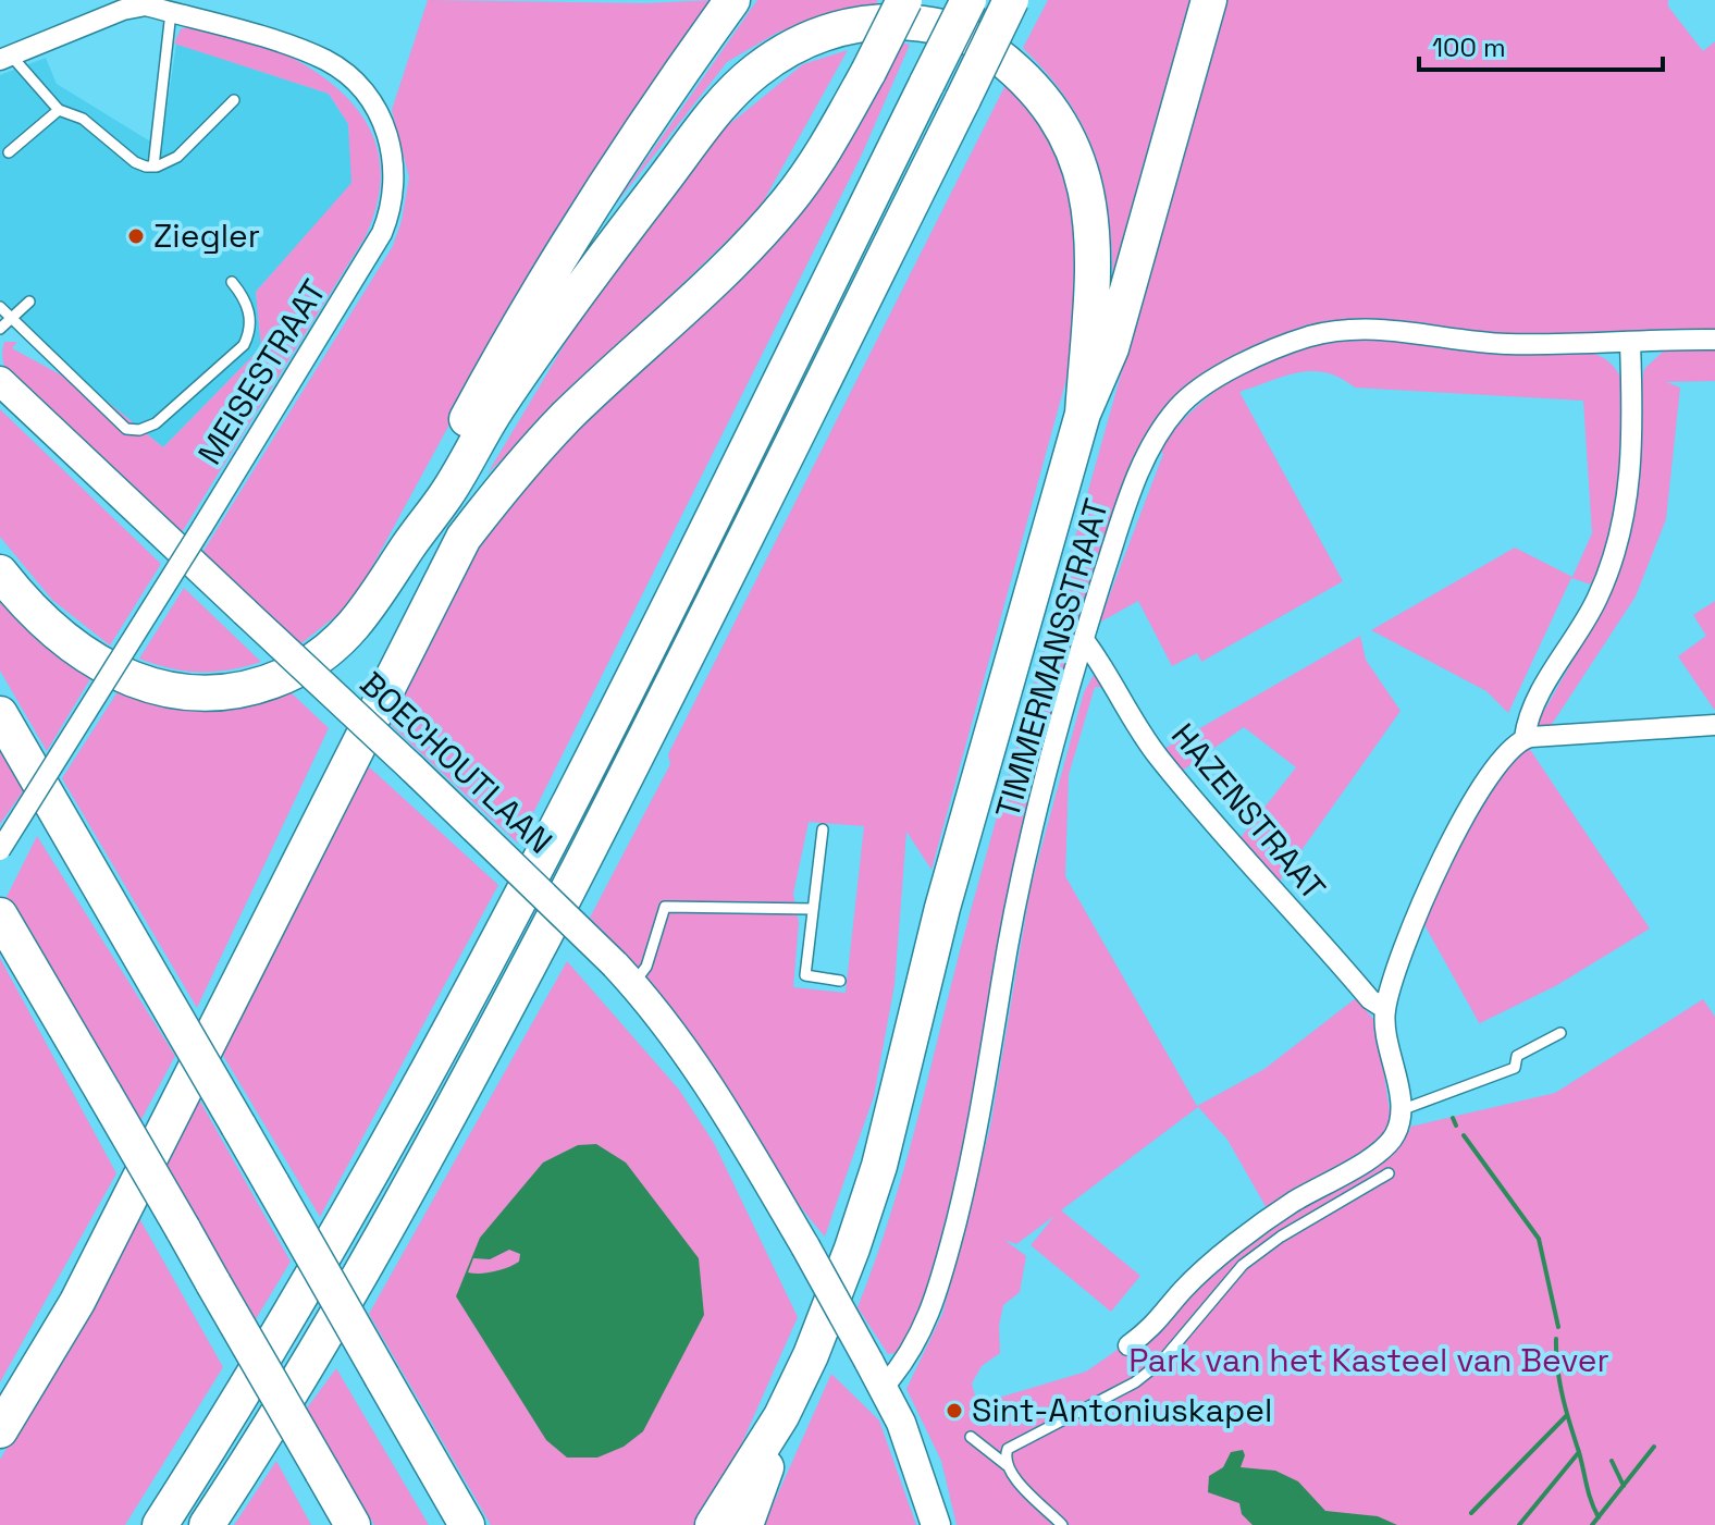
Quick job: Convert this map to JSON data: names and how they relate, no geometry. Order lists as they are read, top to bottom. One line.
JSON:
{"streets":{"main road":["BOECHOUTLAAN"],"street":["MEISESTRAAT","TIMMERMANSSTRAAT","HAZENSTRAAT"]},"crossings":[["TIMMERMANSSTRAAT","BOECHOUTLAAN"],["TIMMERMANSSTRAAT","HAZENSTRAAT"]],"parks":["Park van het Kasteel van Bever"],"places":["Ziegler","Sint-Antoniuskapel"],"scale_bar":"100 m"}
